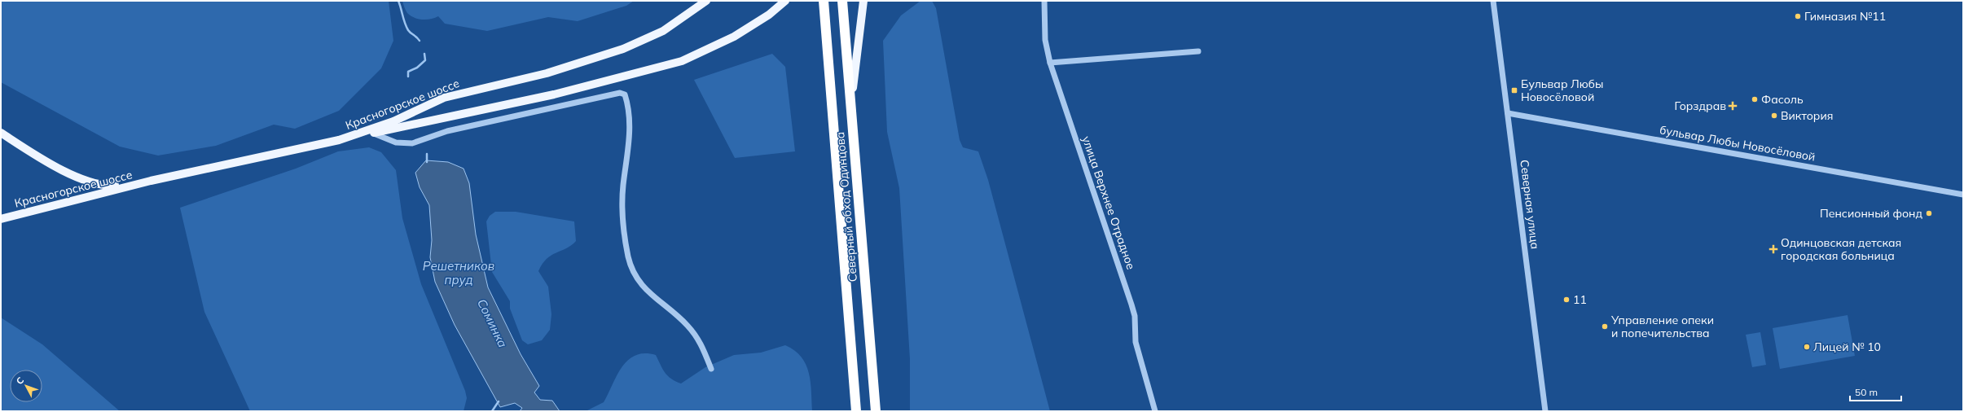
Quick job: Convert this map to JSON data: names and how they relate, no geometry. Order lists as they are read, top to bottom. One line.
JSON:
{"streets":{"highway":["Северный обход Одинцова"],"main road":["Красногорское шоссе"],"street":["бульвар Любы Новосёловой","улица Верхнее Отрадное","Северная улица"]},"crossings":[["бульвар Любы Новосёловой","Северная улица"]],"water":["Решетников пруд","Соминка"],"places":{"other":["Гимназия №11","Фасоль","Виктория","Пенсионный фонд","11","Управление опеки и попечительства","Лицей № 10"],"transit":["Бульвар Любы Новосёловой"],"health":["Горздрав","Одинцовская детская городская больница"]},"scale_bar":"50 m","north":"top left"}
